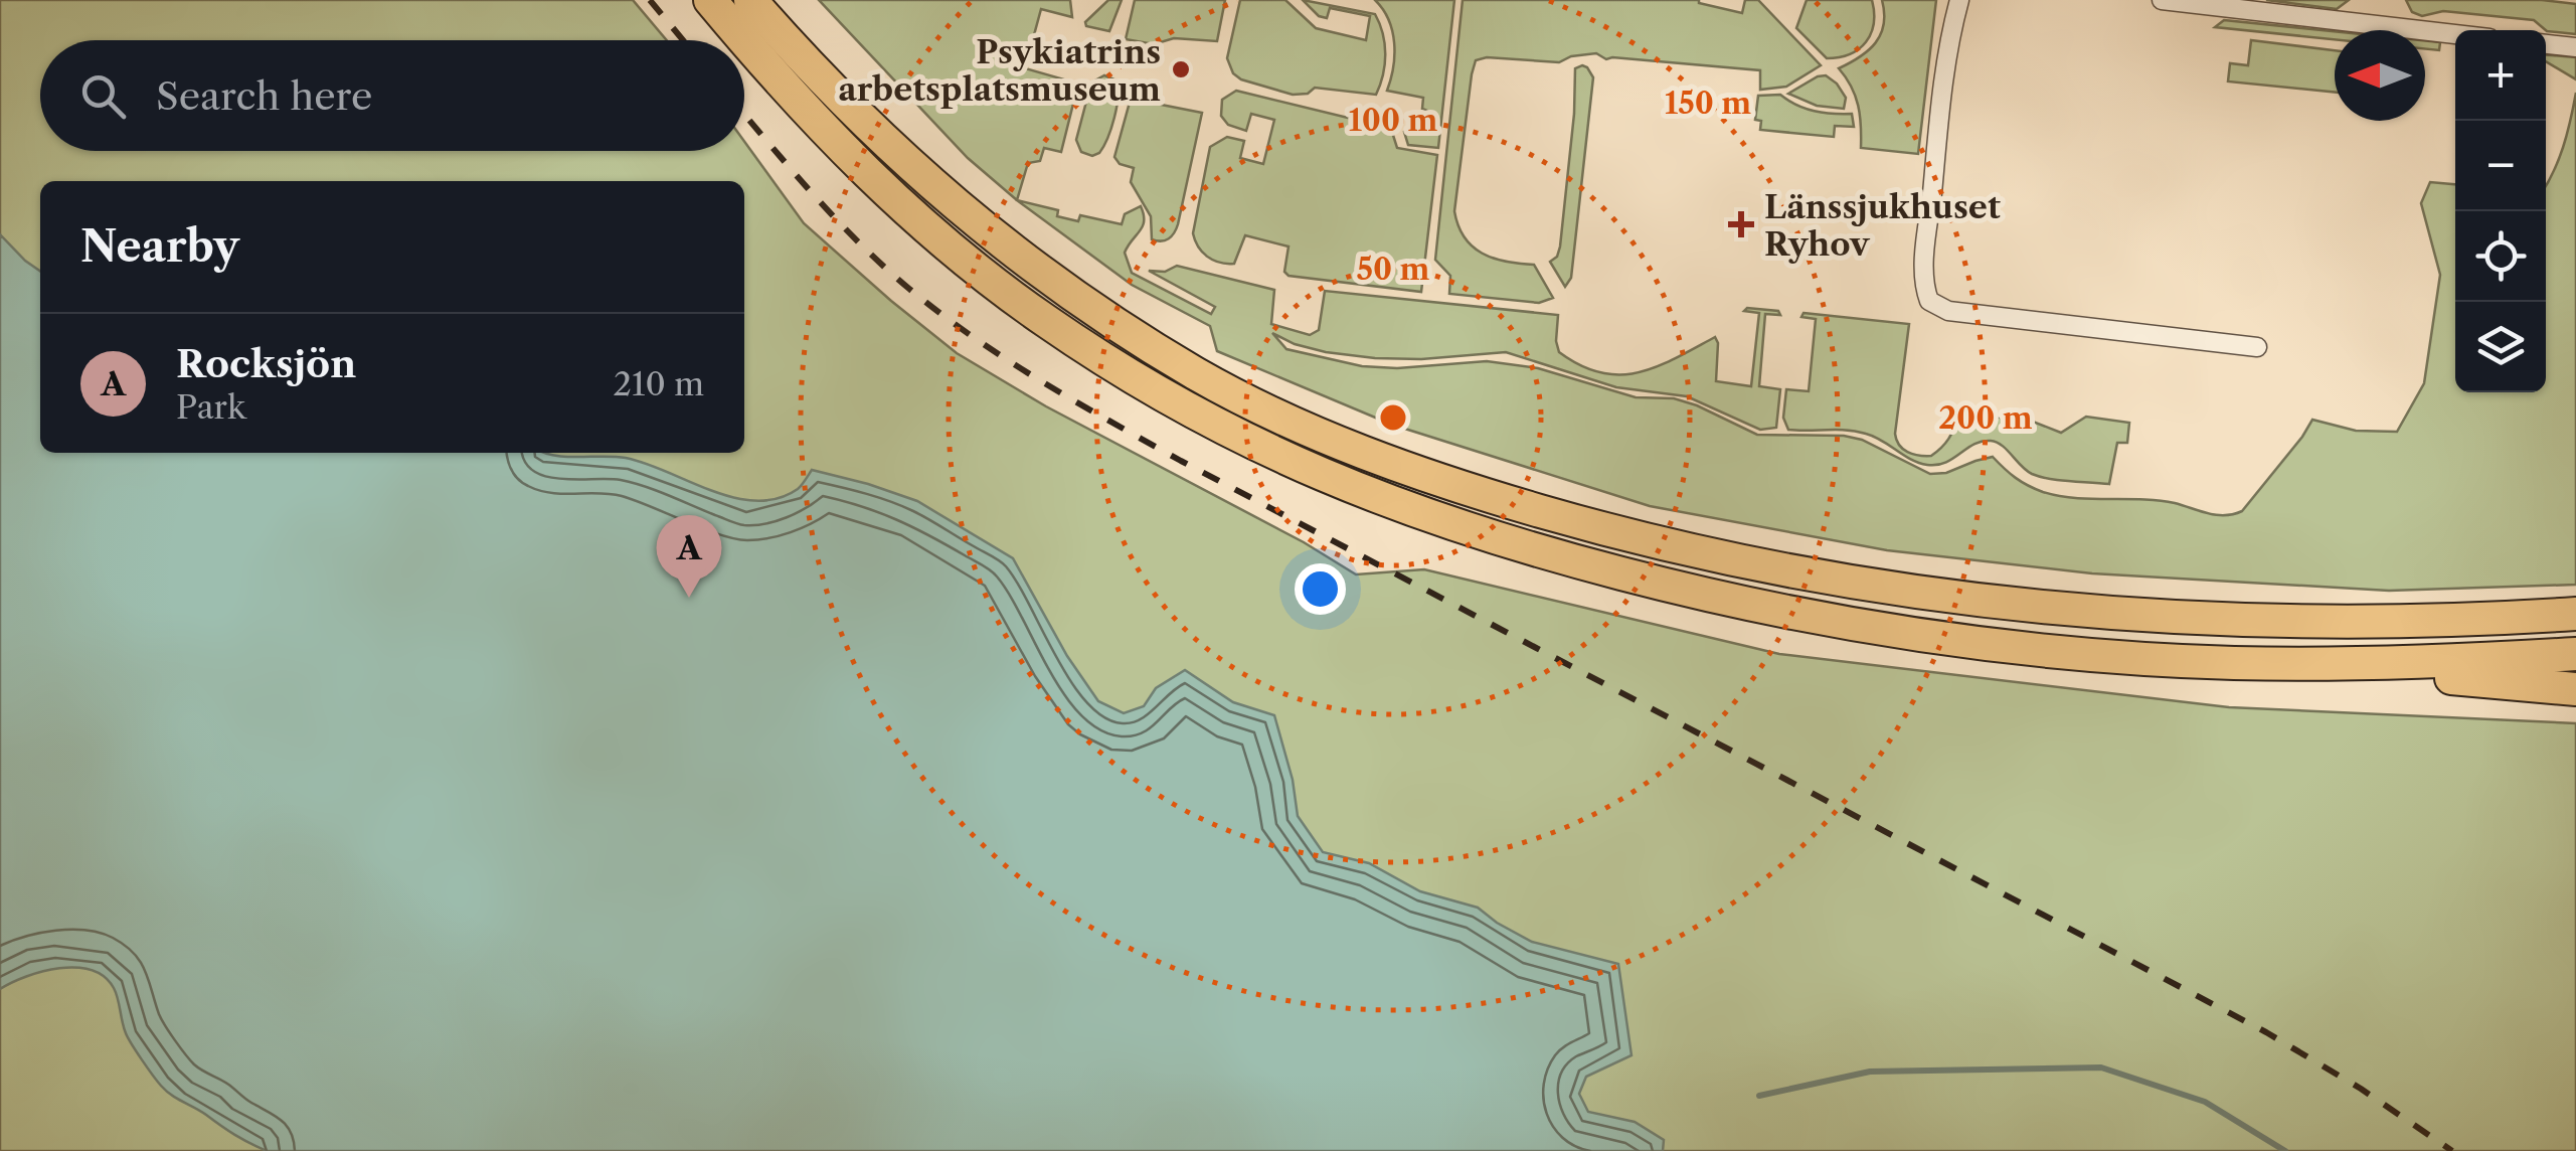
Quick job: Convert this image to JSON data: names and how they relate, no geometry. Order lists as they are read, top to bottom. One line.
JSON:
{"places":{"other":["Psykiatrins arbetsplatsmuseum"],"health":["Länssjukhuset Ryhov"]},"north":"left","page":{"map_buttons":["+","−"],"search":"Search here","heading":"Nearby","list":[{"mark":"A","name":"Rocksjön","note":"Park","value":"210 m"}],"pins":"A"},"rings":["150 m","100 m","50 m","200 m"]}
